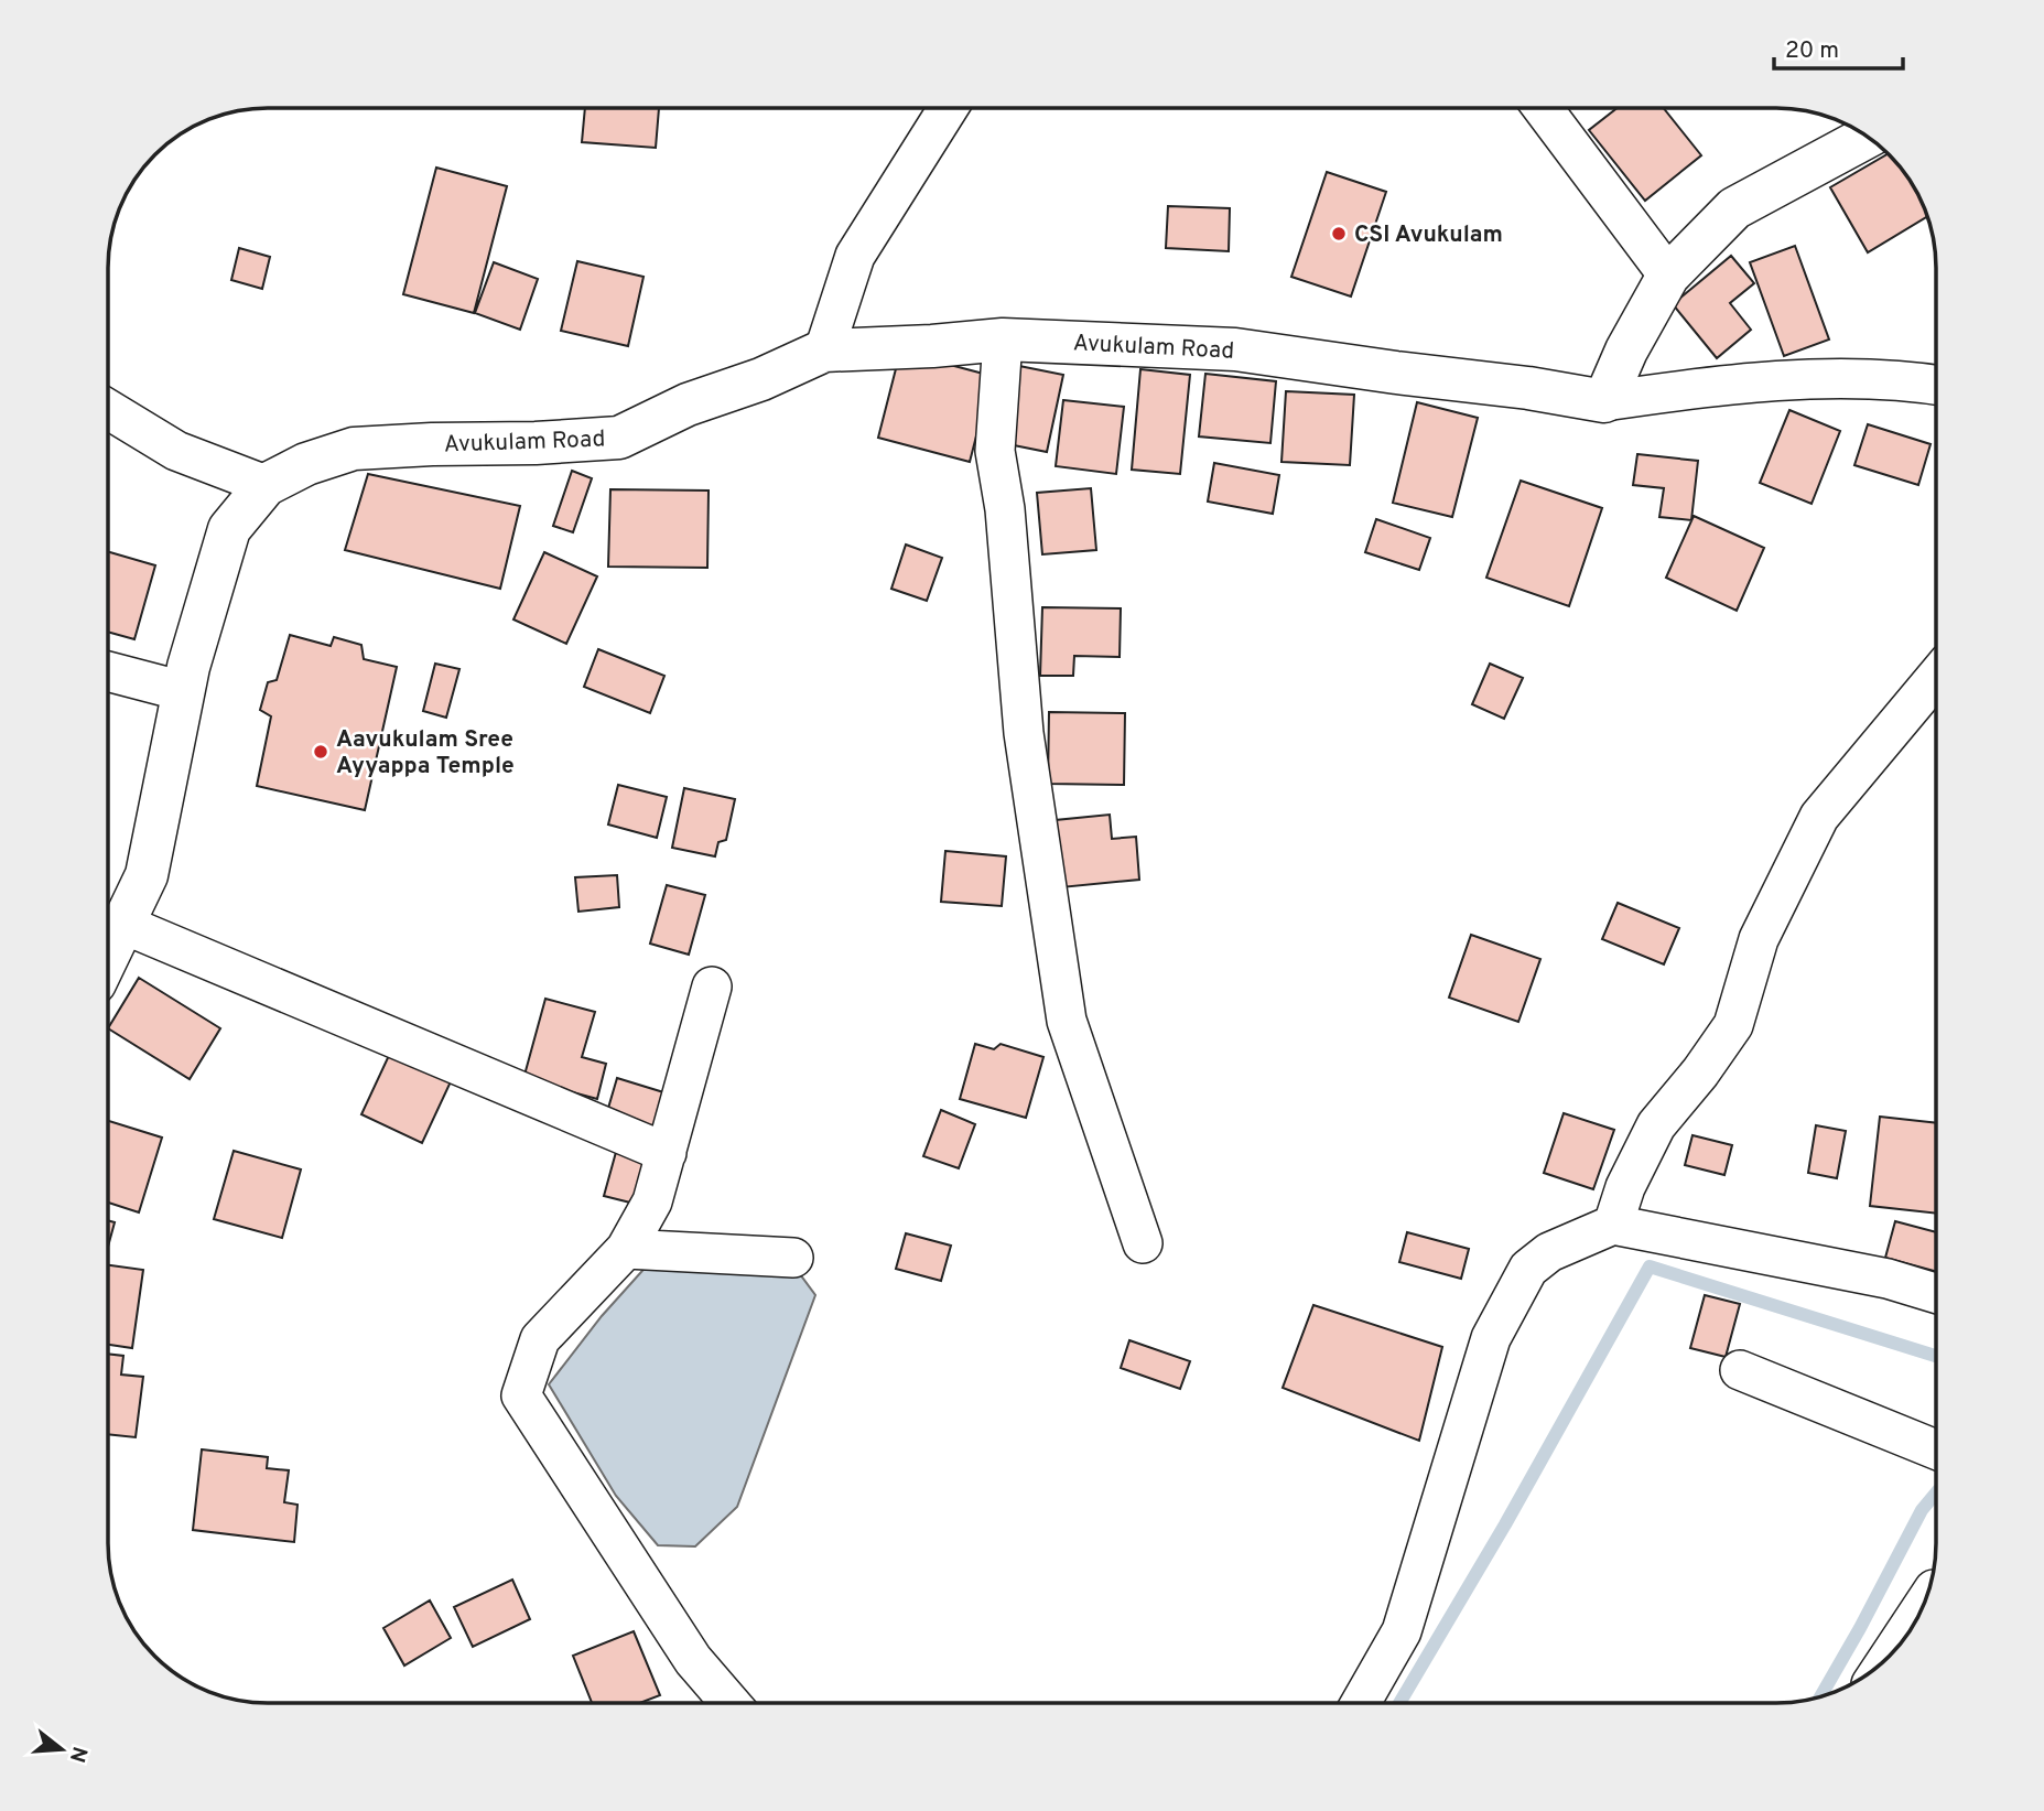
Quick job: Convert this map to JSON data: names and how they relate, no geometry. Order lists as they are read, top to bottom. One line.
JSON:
{"streets":{"main road":["Avukulam Road"]},"places":["CSI Avukulam","Aavukulam Sree Ayyappa Temple"],"scale_bar":"20 m","north":"right"}
